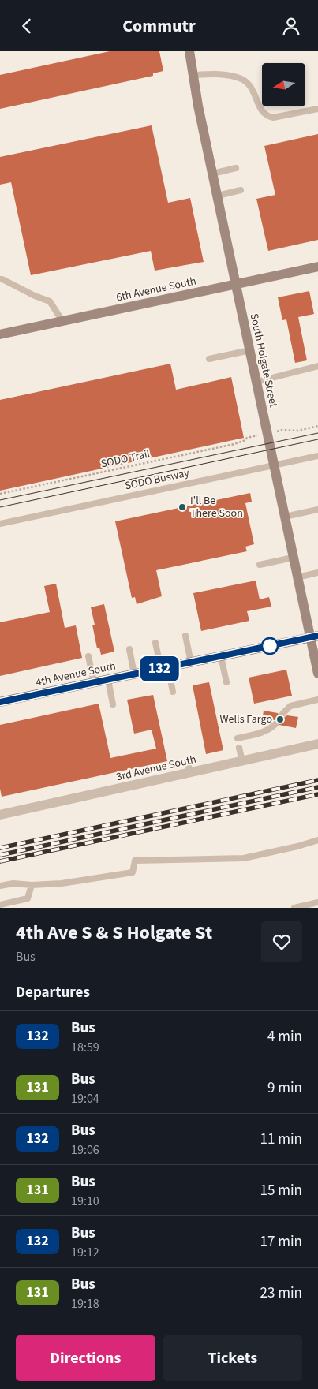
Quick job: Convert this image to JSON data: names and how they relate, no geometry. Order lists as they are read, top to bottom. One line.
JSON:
{"streets":{"main road":["6th Avenue South","South Holgate Street","4th Avenue South"],"street":["3rd Avenue South"],"lane":["SODO Busway"],"path":["SODO Trail"]},"crossings":[["6th Avenue South","South Holgate Street"],["South Holgate Street","SODO Busway"],["South Holgate Street","4th Avenue South"]],"places":["I'll Be There Soon","Wells Fargo"],"lines":["bus line 132"],"north":"left","page":{"header":"Commutr","on_map":"132","heading":[["4th Ave S & S Holgate St","Bus"],"Departures"],"list":[{"mark":"132","name":"Bus","note":"18:59","value":"4 min"},{"mark":"131","name":"Bus","note":"19:04","value":"9 min"},{"mark":"132","name":"Bus","note":"19:06","value":"11 min"},{"mark":"131","name":"Bus","note":"19:10","value":"15 min"},{"mark":"132","name":"Bus","note":"19:12","value":"17 min"},{"mark":"131","name":"Bus","note":"19:18","value":"23 min"}],"buttons":["Directions","Tickets"]}}
